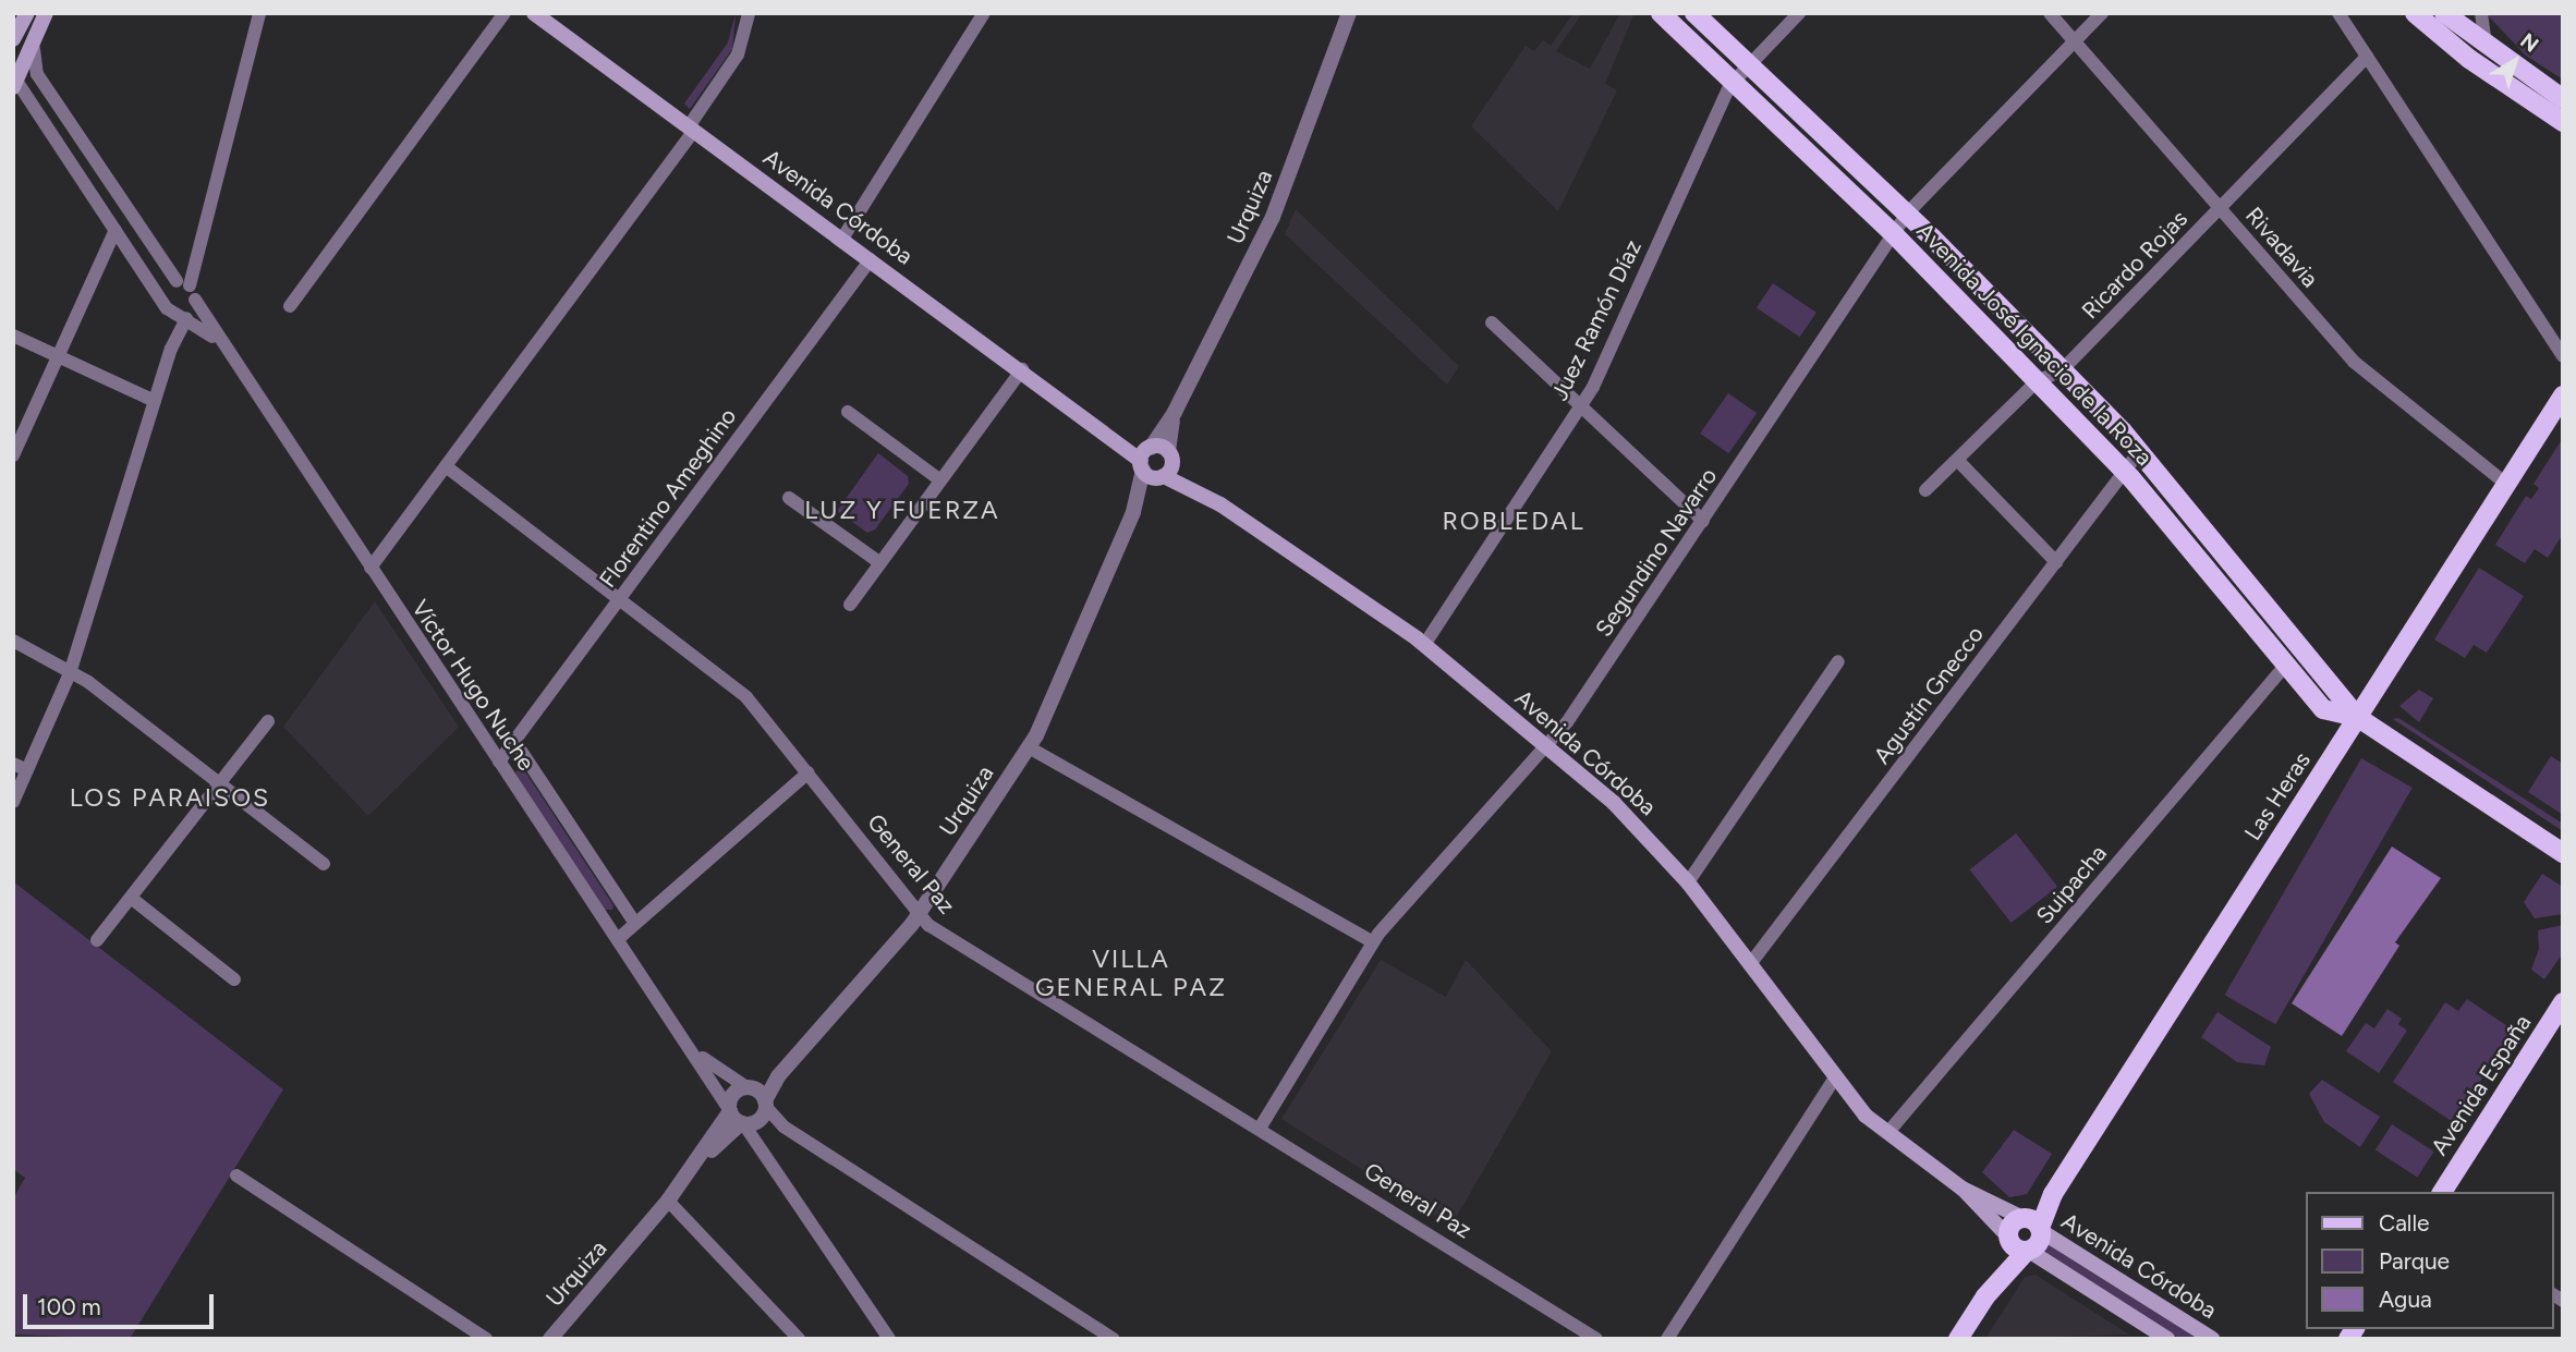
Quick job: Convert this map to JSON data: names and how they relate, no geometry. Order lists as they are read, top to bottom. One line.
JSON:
{"streets":{"main road":["Avenida Córdoba","Avenida José Ignacio de la Roza","Las Heras","Avenida España"],"street":["Urquiza","Rivadavia","Ricardo Rojas","Juez Ramón Díaz","Florentino Ameghino","Segundino Navarro","Víctor Hugo Nuche","Agustín Gnecco","General Paz","Suipacha"]},"crossings":[["Avenida Córdoba","Urquiza"],["Avenida Córdoba","Juez Ramón Díaz"],["Avenida Córdoba","Florentino Ameghino"],["Avenida Córdoba","Segundino Navarro"],["Avenida Córdoba","Agustín Gnecco"],["Avenida Córdoba","Las Heras"],["Avenida Córdoba","Suipacha"],["Urquiza","Víctor Hugo Nuche"],["Urquiza","General Paz"],["Rivadavia","Ricardo Rojas"],["Rivadavia","Segundino Navarro"],["Rivadavia","Las Heras"],["Ricardo Rojas","Avenida José Ignacio de la Roza"],["Juez Ramón Díaz","Avenida José Ignacio de la Roza"],["Avenida José Ignacio de la Roza","Segundino Navarro"],["Avenida José Ignacio de la Roza","Agustín Gnecco"],["Avenida José Ignacio de la Roza","Las Heras"],["Avenida José Ignacio de la Roza","Suipacha"],["Florentino Ameghino","Víctor Hugo Nuche"],["Florentino Ameghino","General Paz"],["Segundino Navarro","General Paz"]],"districts":["LUZ Y FUERZA","ROBLEDAL","LOS PARAISOS","VILLA GENERAL PAZ"],"legend":["Calle","Parque","Agua"],"scale_bar":"100 m","north":"top right"}
